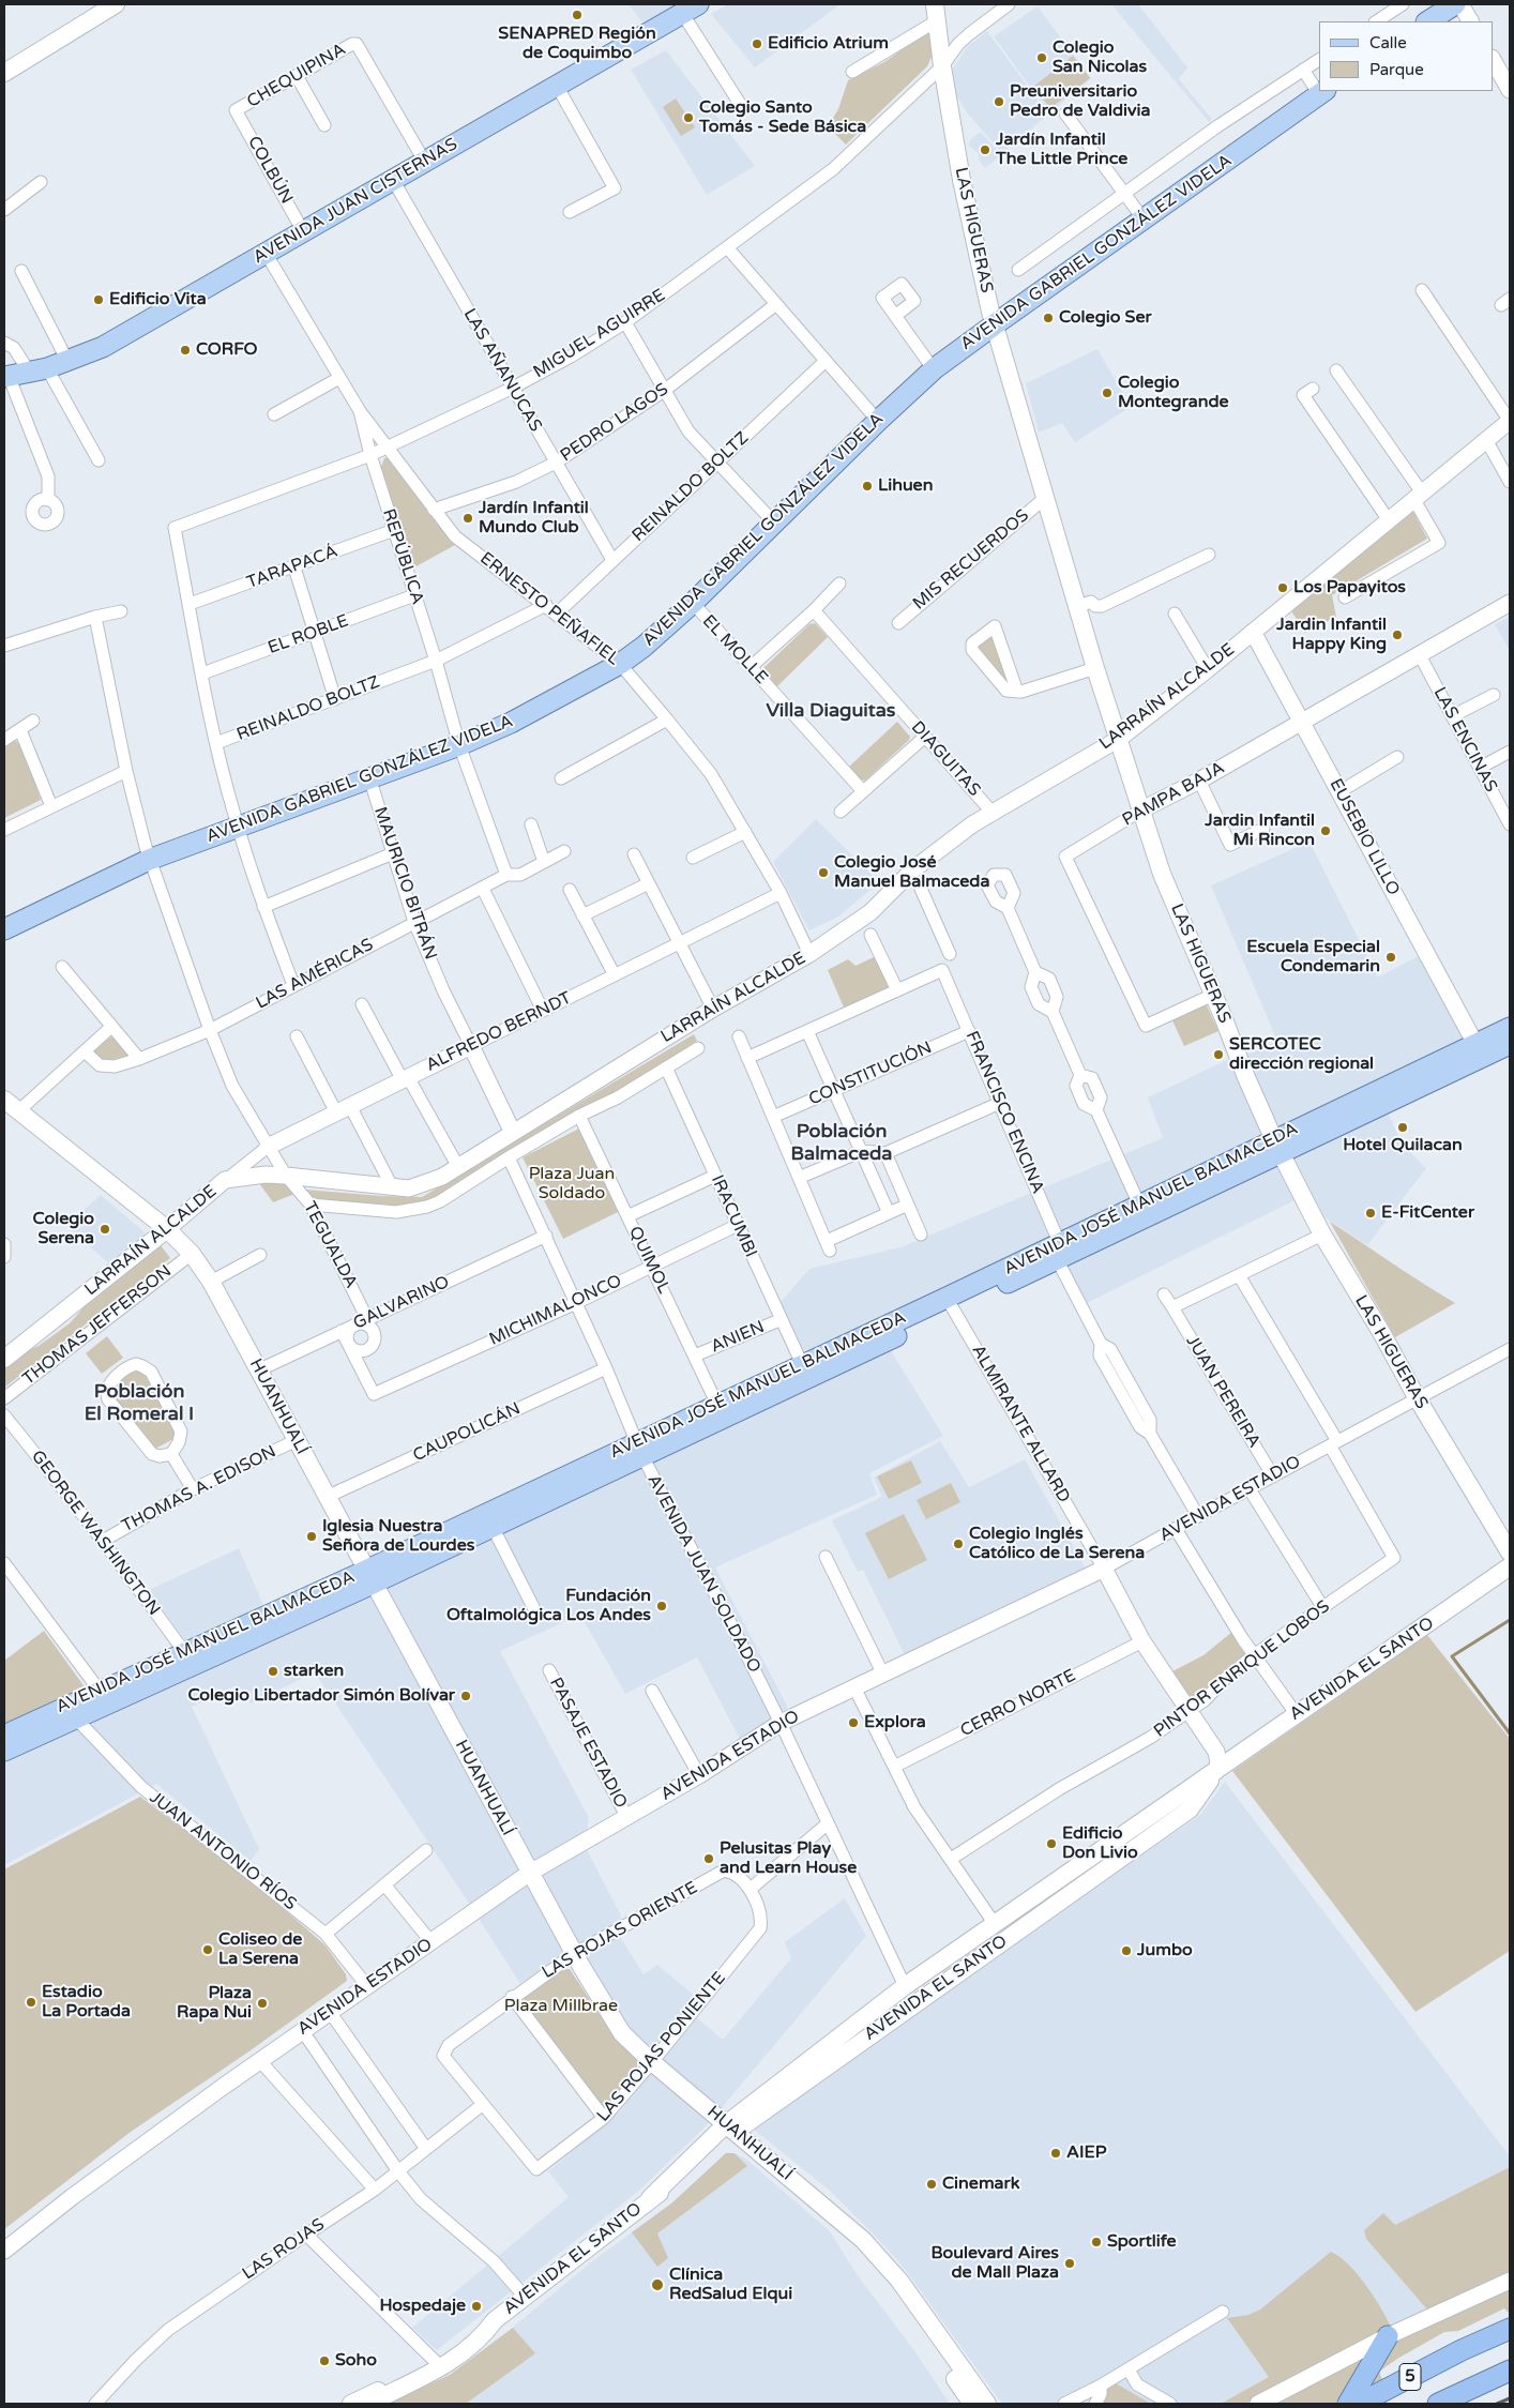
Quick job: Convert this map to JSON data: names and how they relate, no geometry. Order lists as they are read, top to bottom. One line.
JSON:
{"streets":{"highway":["5"],"main road":["AVENIDA JUAN CISTERNAS","LAS HIGUERAS","AVENIDA GABRIEL GONZÁLEZ VIDELA","LARRAÍN ALCALDE","AVENIDA JOSÉ MANUEL BALMACEDA","HUANHUALÍ","AVENIDA EL SANTO"],"street":["CHEQUIPINA","COLBÚN","MIGUEL AGUIRRE","LAS AÑANUCAS","PEDRO LAGOS","REINALDO BOLTZ","REPÚBLICA","MIS RECUERDOS","TARAPACÁ","ERNESTO PEÑAFIEL","EL ROBLE","EL MOLLE","LAS ENCINAS","DIAGUITAS","PAMPA BAJA","EUSEBIO LILLO","MAURICIO BITRÁN","LAS AMÉRICAS","ALFREDO BERNDT","CONSTITUCIÓN","FRANCISCO ENCINA","IRACUMBI","TEGUALDA","QUIMOL","GALVARINO","MICHIMALONCO","THOMAS JEFFERSON","ANIEN","JUAN PEREIRA","ALMIRANTE ALLARD","CAUPOLICÁN","THOMAS A. EDISON","AVENIDA ESTADIO","GEORGE WASHINGTON","AVENIDA JUAN SOLDADO","PINTOR ENRIQUE LOBOS","CERRO NORTE","PASAJE ESTADIO","JUAN ANTONIO RÍOS","LAS ROJAS ORIENTE","LAS ROJAS PONIENTE","LAS ROJAS"]},"crossings":[["CHEQUIPINA","COLBÚN"],["CHEQUIPINA","AVENIDA JUAN CISTERNAS"],["COLBÚN","AVENIDA JUAN CISTERNAS"],["AVENIDA JUAN CISTERNAS","LAS AÑANUCAS"],["AVENIDA JUAN CISTERNAS","REPÚBLICA"],["LAS HIGUERAS","AVENIDA GABRIEL GONZÁLEZ VIDELA"],["LAS HIGUERAS","MIGUEL AGUIRRE"],["LAS HIGUERAS","MIS RECUERDOS"],["LAS HIGUERAS","LARRAÍN ALCALDE"],["LAS HIGUERAS","PAMPA BAJA"],["LAS HIGUERAS","AVENIDA JOSÉ MANUEL BALMACEDA"],["LAS HIGUERAS","AVENIDA ESTADIO"],["AVENIDA GABRIEL GONZÁLEZ VIDELA","REPÚBLICA"],["AVENIDA GABRIEL GONZÁLEZ VIDELA","ERNESTO PEÑAFIEL"],["AVENIDA GABRIEL GONZÁLEZ VIDELA","EL MOLLE"],["AVENIDA GABRIEL GONZÁLEZ VIDELA","MAURICIO BITRÁN"],["AVENIDA GABRIEL GONZÁLEZ VIDELA","TEGUALDA"],["MIGUEL AGUIRRE","LAS AÑANUCAS"],["MIGUEL AGUIRRE","REPÚBLICA"],["MIGUEL AGUIRRE","TARAPACÁ"],["MIGUEL AGUIRRE","ERNESTO PEÑAFIEL"],["LAS AÑANUCAS","PEDRO LAGOS"],["LAS AÑANUCAS","REINALDO BOLTZ"],["PEDRO LAGOS","ERNESTO PEÑAFIEL"],["REINALDO BOLTZ","REPÚBLICA"],["REINALDO BOLTZ","ERNESTO PEÑAFIEL"],["REPÚBLICA","TARAPACÁ"],["REPÚBLICA","ERNESTO PEÑAFIEL"],["REPÚBLICA","EL ROBLE"],["REPÚBLICA","LAS AMÉRICAS"],["ERNESTO PEÑAFIEL","LARRAÍN ALCALDE"],["ERNESTO PEÑAFIEL","ALFREDO BERNDT"],["LARRAÍN ALCALDE","DIAGUITAS"],["LARRAÍN ALCALDE","EUSEBIO LILLO"],["LARRAÍN ALCALDE","MAURICIO BITRÁN"],["LARRAÍN ALCALDE","ALFREDO BERNDT"],["LARRAÍN ALCALDE","IRACUMBI"],["LARRAÍN ALCALDE","TEGUALDA"],["LARRAÍN ALCALDE","QUIMOL"],["LARRAÍN ALCALDE","HUANHUALÍ"],["LARRAÍN ALCALDE","AVENIDA JUAN SOLDADO"],["LAS ENCINAS","PAMPA BAJA"],["PAMPA BAJA","EUSEBIO LILLO"],["EUSEBIO LILLO","AVENIDA JOSÉ MANUEL BALMACEDA"],["MAURICIO BITRÁN","LAS AMÉRICAS"],["MAURICIO BITRÁN","ALFREDO BERNDT"],["LAS AMÉRICAS","TEGUALDA"],["ALFREDO BERNDT","TEGUALDA"],["CONSTITUCIÓN","FRANCISCO ENCINA"],["FRANCISCO ENCINA","AVENIDA JOSÉ MANUEL BALMACEDA"],["FRANCISCO ENCINA","AVENIDA ESTADIO"],["AVENIDA JOSÉ MANUEL BALMACEDA","IRACUMBI"],["AVENIDA JOSÉ MANUEL BALMACEDA","QUIMOL"],["AVENIDA JOSÉ MANUEL BALMACEDA","HUANHUALÍ"],["AVENIDA JOSÉ MANUEL BALMACEDA","ALMIRANTE ALLARD"],["AVENIDA JOSÉ MANUEL BALMACEDA","GEORGE WASHINGTON"],["AVENIDA JOSÉ MANUEL BALMACEDA","AVENIDA JUAN SOLDADO"],["AVENIDA JOSÉ MANUEL BALMACEDA","JUAN ANTONIO RÍOS"],["IRACUMBI","MICHIMALONCO"],["IRACUMBI","ANIEN"],["TEGUALDA","GALVARINO"],["TEGUALDA","MICHIMALONCO"],["QUIMOL","MICHIMALONCO"],["QUIMOL","ANIEN"],["GALVARINO","MICHIMALONCO"],["GALVARINO","HUANHUALÍ"],["GALVARINO","AVENIDA JUAN SOLDADO"],["MICHIMALONCO","AVENIDA JUAN SOLDADO"],["THOMAS JEFFERSON","HUANHUALÍ"],["JUAN PEREIRA","AVENIDA ESTADIO"],["HUANHUALÍ","CAUPOLICÁN"],["HUANHUALÍ","THOMAS A. EDISON"],["HUANHUALÍ","AVENIDA ESTADIO"],["HUANHUALÍ","AVENIDA EL SANTO"],["HUANHUALÍ","LAS ROJAS ORIENTE"],["HUANHUALÍ","LAS ROJAS PONIENTE"],["ALMIRANTE ALLARD","AVENIDA ESTADIO"],["ALMIRANTE ALLARD","PINTOR ENRIQUE LOBOS"],["ALMIRANTE ALLARD","AVENIDA EL SANTO"],["ALMIRANTE ALLARD","CERRO NORTE"],["CAUPOLICÁN","AVENIDA JUAN SOLDADO"],["THOMAS A. EDISON","GEORGE WASHINGTON"],["AVENIDA ESTADIO","AVENIDA JUAN SOLDADO"],["AVENIDA ESTADIO","PINTOR ENRIQUE LOBOS"],["AVENIDA ESTADIO","PASAJE ESTADIO"],["AVENIDA ESTADIO","JUAN ANTONIO RÍOS"],["AVENIDA JUAN SOLDADO","AVENIDA EL SANTO"],["LAS ROJAS ORIENTE","LAS ROJAS PONIENTE"],["LAS ROJAS ORIENTE","LAS ROJAS"],["LAS ROJAS PONIENTE","LAS ROJAS"]],"districts":["Villa Diaguitas","Población Balmaceda","Población El Romeral I"],"parks":["Plaza Juan Soldado","Plaza Millbrae"],"places":["SENAPRED Región de Coquimbo","Edificio Atrium","Colegio San Nicolas","Preuniversitario Pedro de Valdivia","Colegio Santo Tomás - Sede Básica","Jardín Infantil The Little Prince","Edificio Vita","Colegio Ser","CORFO","Colegio Montegrande","Lihuen","Jardín Infantil Mundo Club","Los Papayitos","Jardin Infantil Happy King","Jardin Infantil Mi Rincon","Colegio José Manuel Balmaceda","Escuela Especial Condemarin","SERCOTEC dirección regional","Hotel Quilacan","E-FitCenter","Colegio Serena","Iglesia Nuestra Señora de Lourdes","Colegio Inglés Católico de La Serena","Fundación Oftalmológica Los Andes","starken","Colegio Libertador Simón Bolívar","Explora","Edificio Don Livio","Pelusitas Play and Learn House","Coliseo de La Serena","Jumbo","Estadio La Portada","Plaza Rapa Nui","AIEP","Cinemark","Sportlife","Boulevard Aires de Mall Plaza","Clínica RedSalud Elqui","Hospedaje","Soho"],"legend":["Calle","Parque"]}
